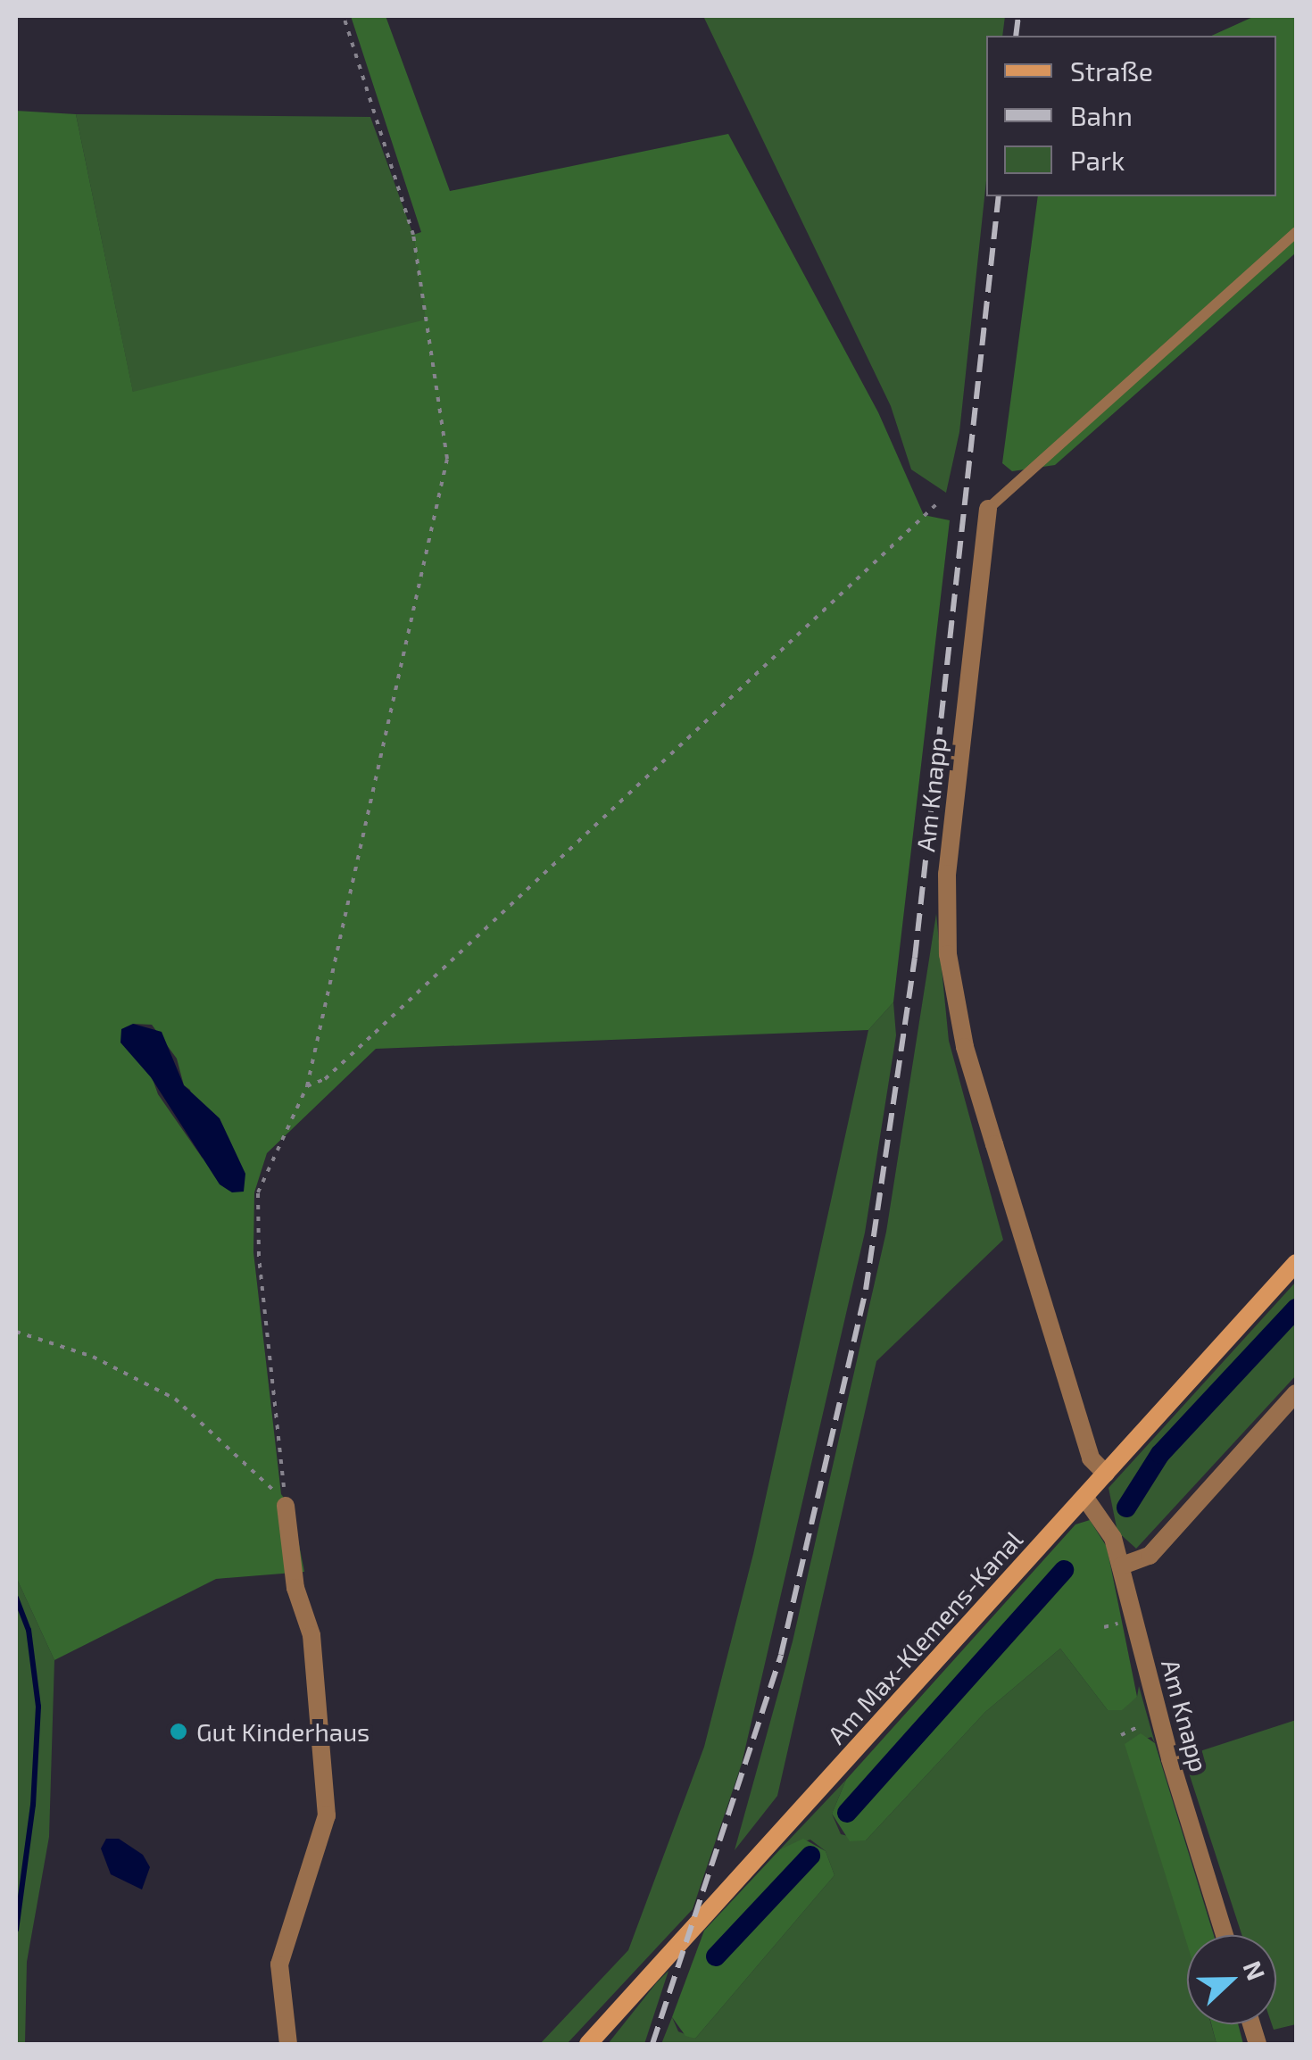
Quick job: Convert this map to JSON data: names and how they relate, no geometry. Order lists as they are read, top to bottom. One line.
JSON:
{"streets":{"main road":["Am Max-Klemens-Kanal"],"street":["Am Knapp"]},"crossings":[["Am Knapp","Am Max-Klemens-Kanal"]],"places":["Gut Kinderhaus"],"legend":["Straße","Bahn","Park"],"north":"right"}
